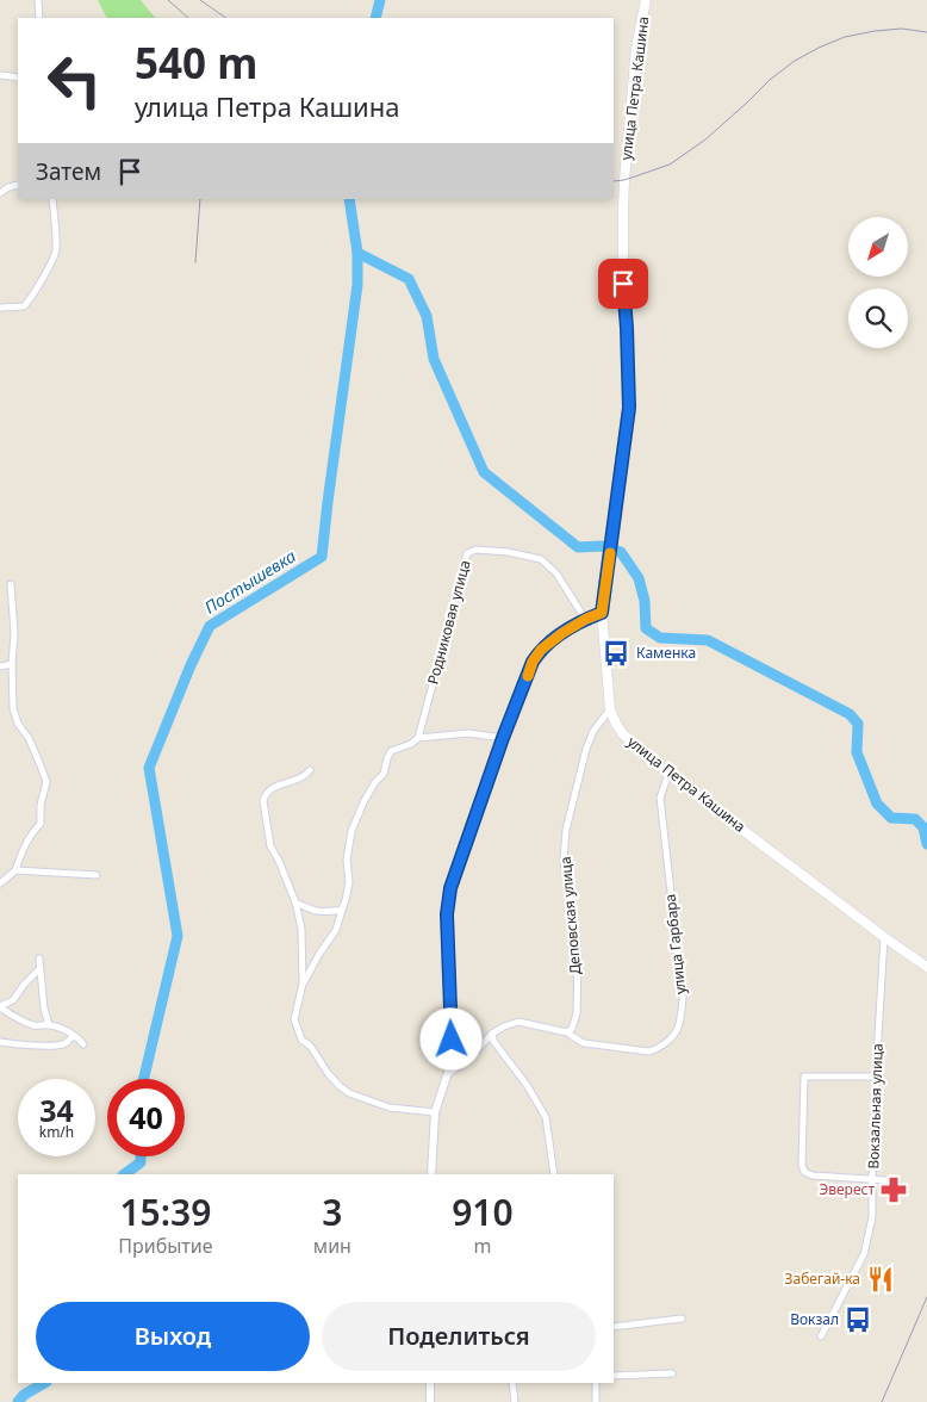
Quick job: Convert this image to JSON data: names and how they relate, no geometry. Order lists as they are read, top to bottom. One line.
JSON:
{"streets":{"main road":["улица Петра Кашина"],"street":["Родниковая улица","Деповская улица","улица Гарбара","Вокзальная улица"]},"crossings":[["улица Петра Кашина","Деповская улица"],["улица Петра Кашина","улица Гарбара"],["улица Петра Кашина","Вокзальная улица"],["Деповская улица","улица Гарбара"]],"water":["Постышевка"],"places":{"bus stop":["Каменка","Вокзал"],"pharmacy":["Эверест"],"restaurant":["Забегай-ка"]},"north":"bottom left","page":{"turn":["540 m","улица Петра Кашина"],"then":"Затем","speed":"34 km/h","limit":"40","eta":["15:39","Прибытие","3","мин","910","m"],"buttons":["Выход","Поделиться"]}}
